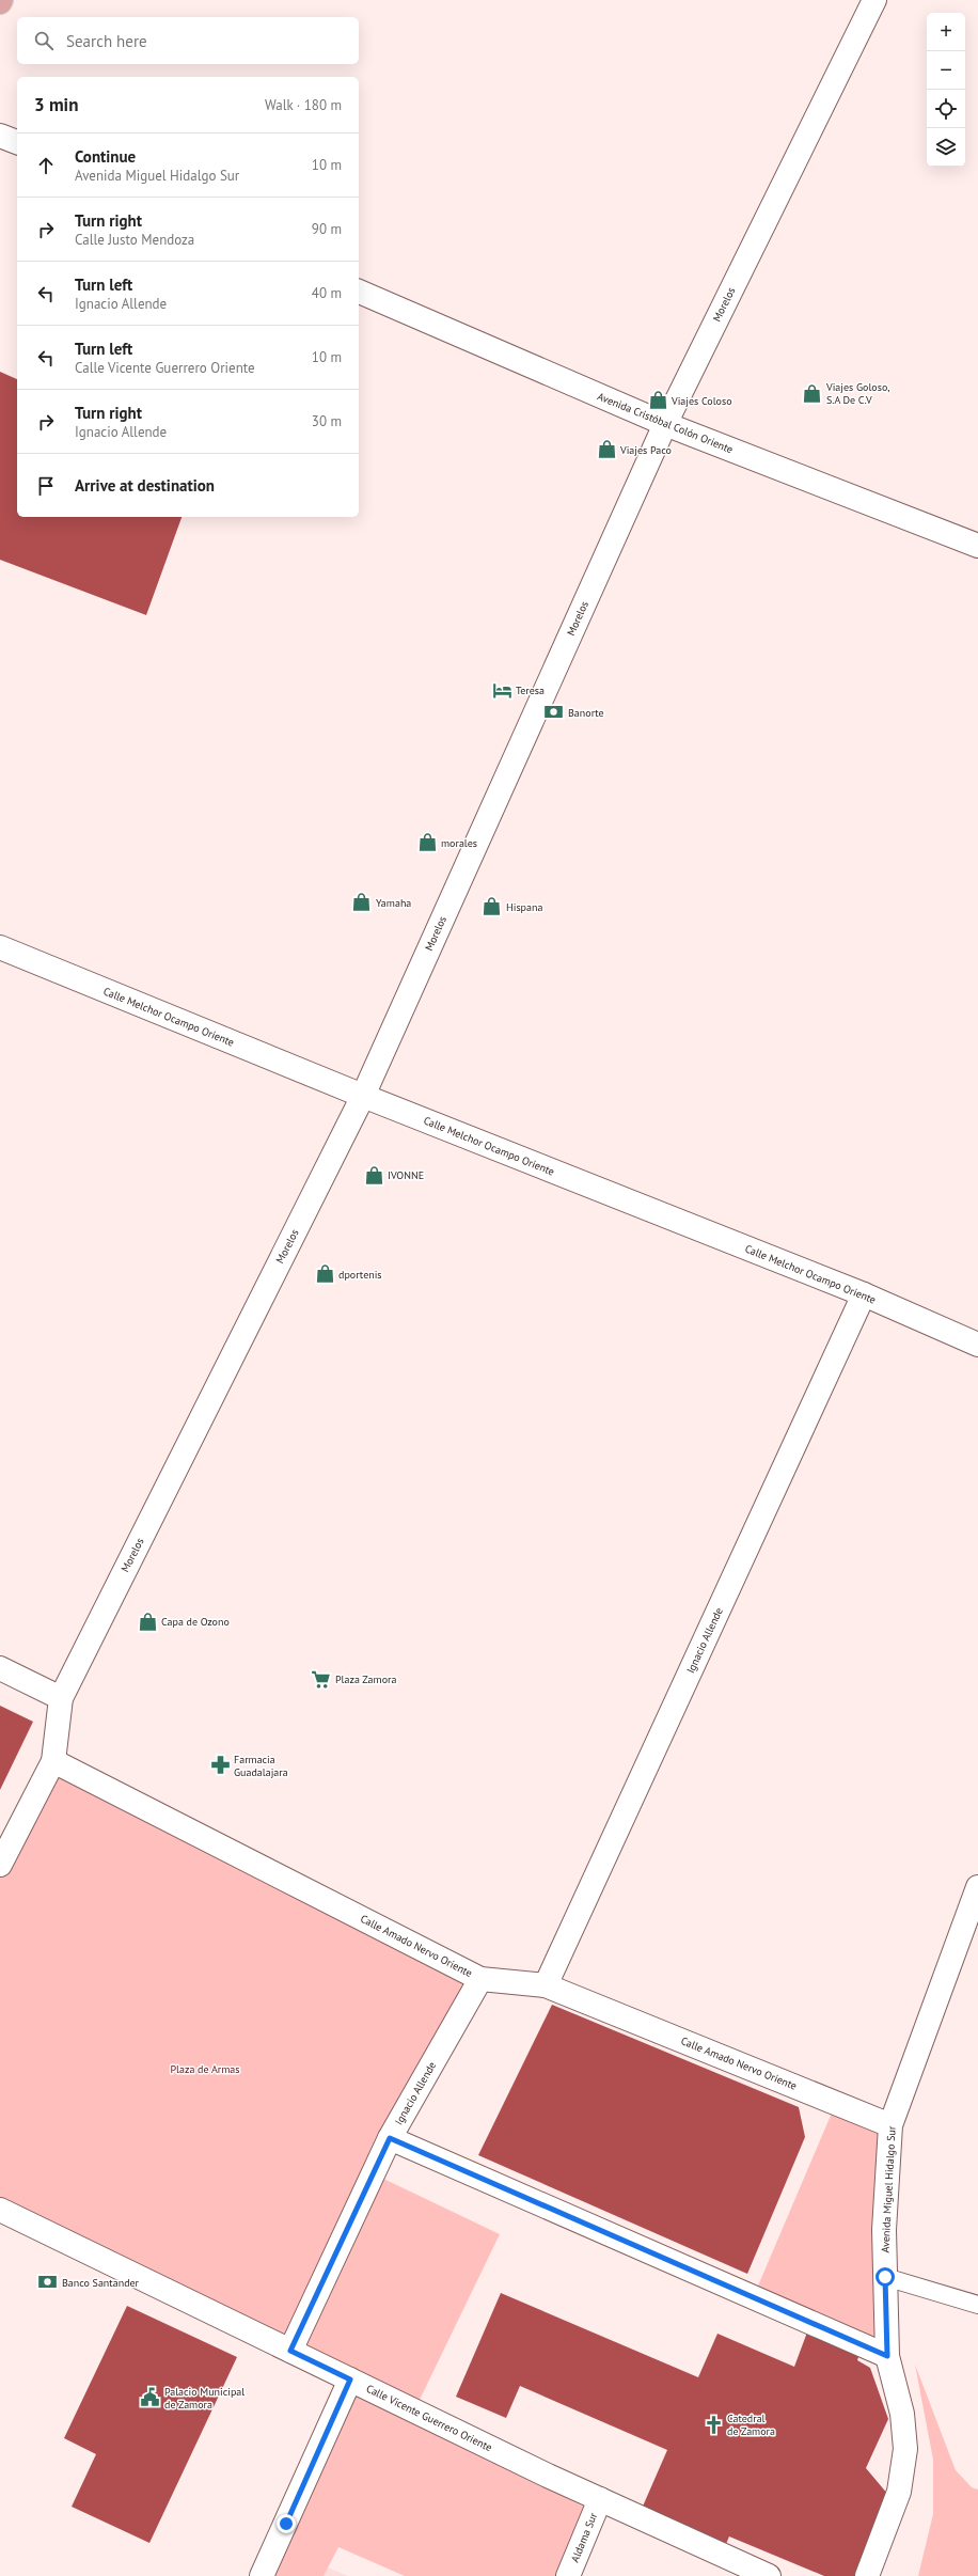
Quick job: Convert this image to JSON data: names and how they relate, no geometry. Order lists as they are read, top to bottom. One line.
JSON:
{"streets":{"street":["Morelos","Avenida Cristóbal Colón Oriente","Calle Melchor Ocampo Oriente","Ignacio Allende","Calle Amado Nervo Oriente","Avenida Miguel Hidalgo Sur","Calle Vicente Guerrero Oriente","Aldama Sur"]},"crossings":[["Morelos","Avenida Cristóbal Colón Oriente"],["Morelos","Calle Melchor Ocampo Oriente"],["Morelos","Calle Amado Nervo Oriente"],["Calle Melchor Ocampo Oriente","Ignacio Allende"],["Ignacio Allende","Calle Amado Nervo Oriente"],["Ignacio Allende","Calle Vicente Guerrero Oriente"],["Calle Amado Nervo Oriente","Avenida Miguel Hidalgo Sur"],["Calle Vicente Guerrero Oriente","Aldama Sur"]],"parks":["Plaza de Armas"],"places":{"shop":["Viajes Goloso, S.A De C.V","Viajes Coloso","Viajes Paco","morales","Yamaha","Hispana","IVONNE","dportenis","Capa de Ozono"],"hotel":["Teresa"],"bank":["Banorte","Banco Santander"],"supermarket":["Plaza Zamora"],"pharmacy":["Farmacia Guadalajara"],"public building":["Palacio Municipal de Zamora"],"church":["Catedral de Zamora"]},"page":{"map_buttons":["+","−"],"search":"Search here","heading":["3 min","Walk · 180 m"],"list":[["Continue","Avenida Miguel Hidalgo Sur","10 m"],["Turn right","Calle Justo Mendoza","90 m"],["Turn left","Ignacio Allende","40 m"],["Turn left","Calle Vicente Guerrero Oriente","10 m"],["Turn right","Ignacio Allende","30 m"],"Arrive at destination"]}}
